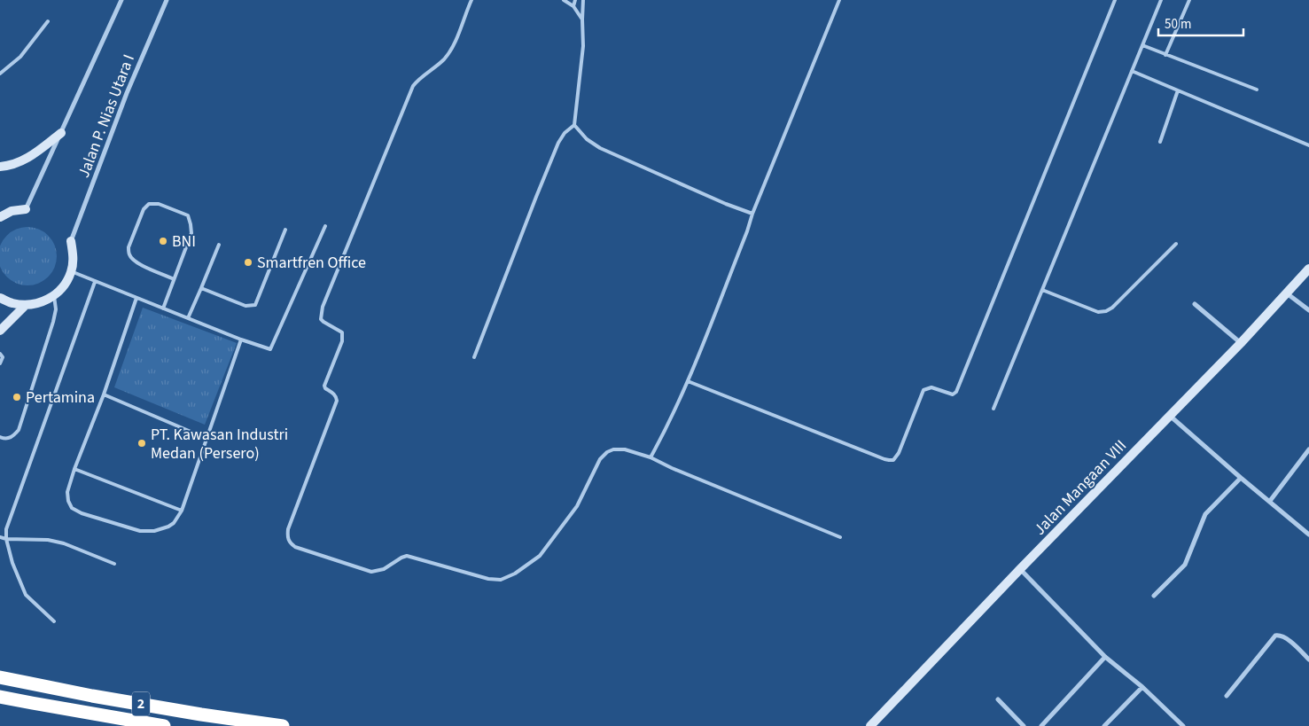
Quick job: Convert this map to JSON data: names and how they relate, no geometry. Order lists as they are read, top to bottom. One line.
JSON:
{"streets":{"highway":["2"],"street":["Jalan P. Nias Utara I","Jalan Mangaan VIII"]},"places":["BNI","Smartfren Office","Pertamina","PT. Kawasan Industri Medan (Persero)"],"scale_bar":"50 m"}
